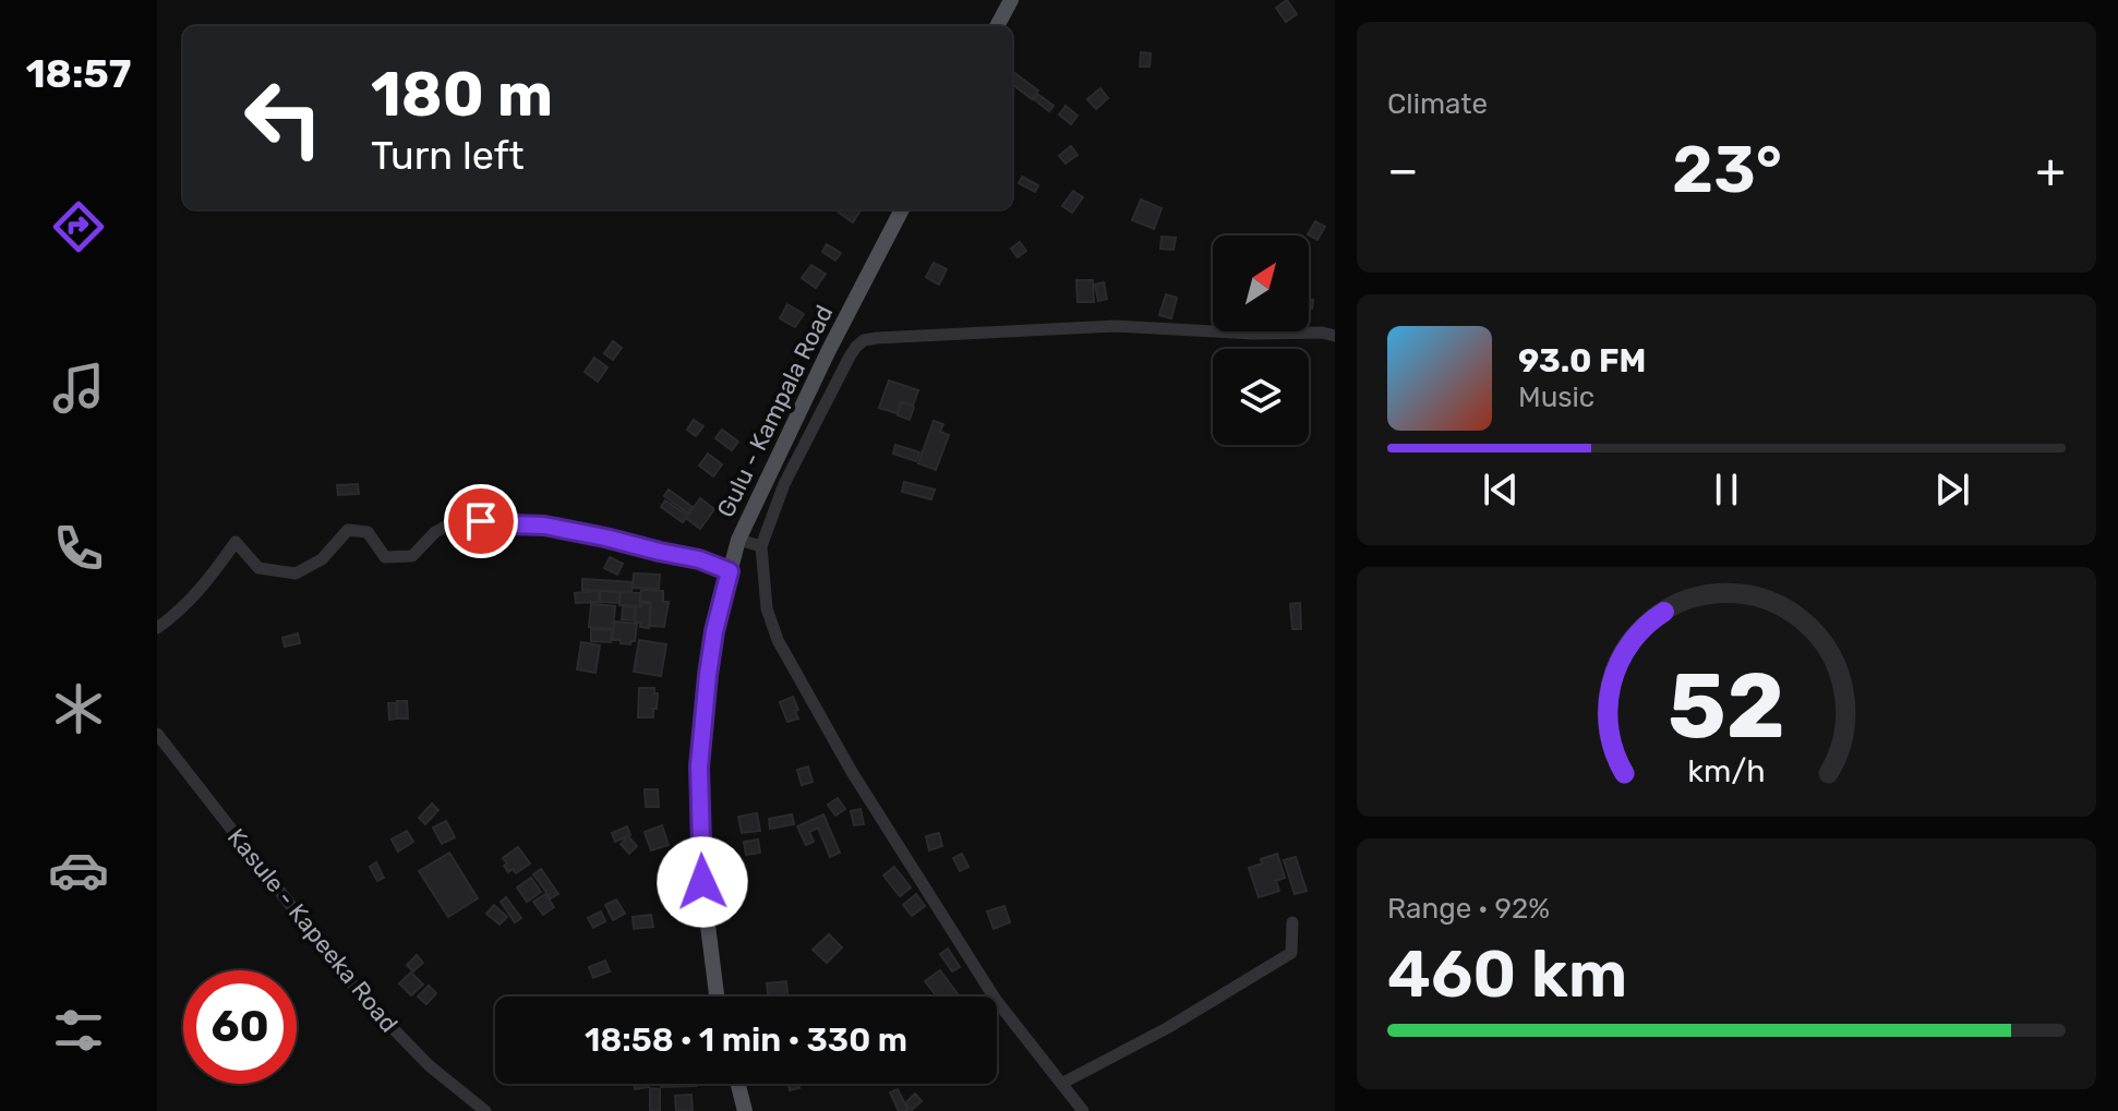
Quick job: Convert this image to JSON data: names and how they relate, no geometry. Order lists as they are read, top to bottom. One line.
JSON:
{"streets":{"main road":["Gulu - Kampala Road"],"street":["Kasule - Kapeeka Road"]},"north":"top right","page":{"tabs":"18:57","tile":["Climate",["Range · 92%","460 km"]],"turn":["180 m","Turn left"],"heat":["−","23°","+"],"song":["93.0 FM","Music"],"limit":"60","trip":"18:58 · 1 min · 330 m","gauge":["52","km/h"]}}
